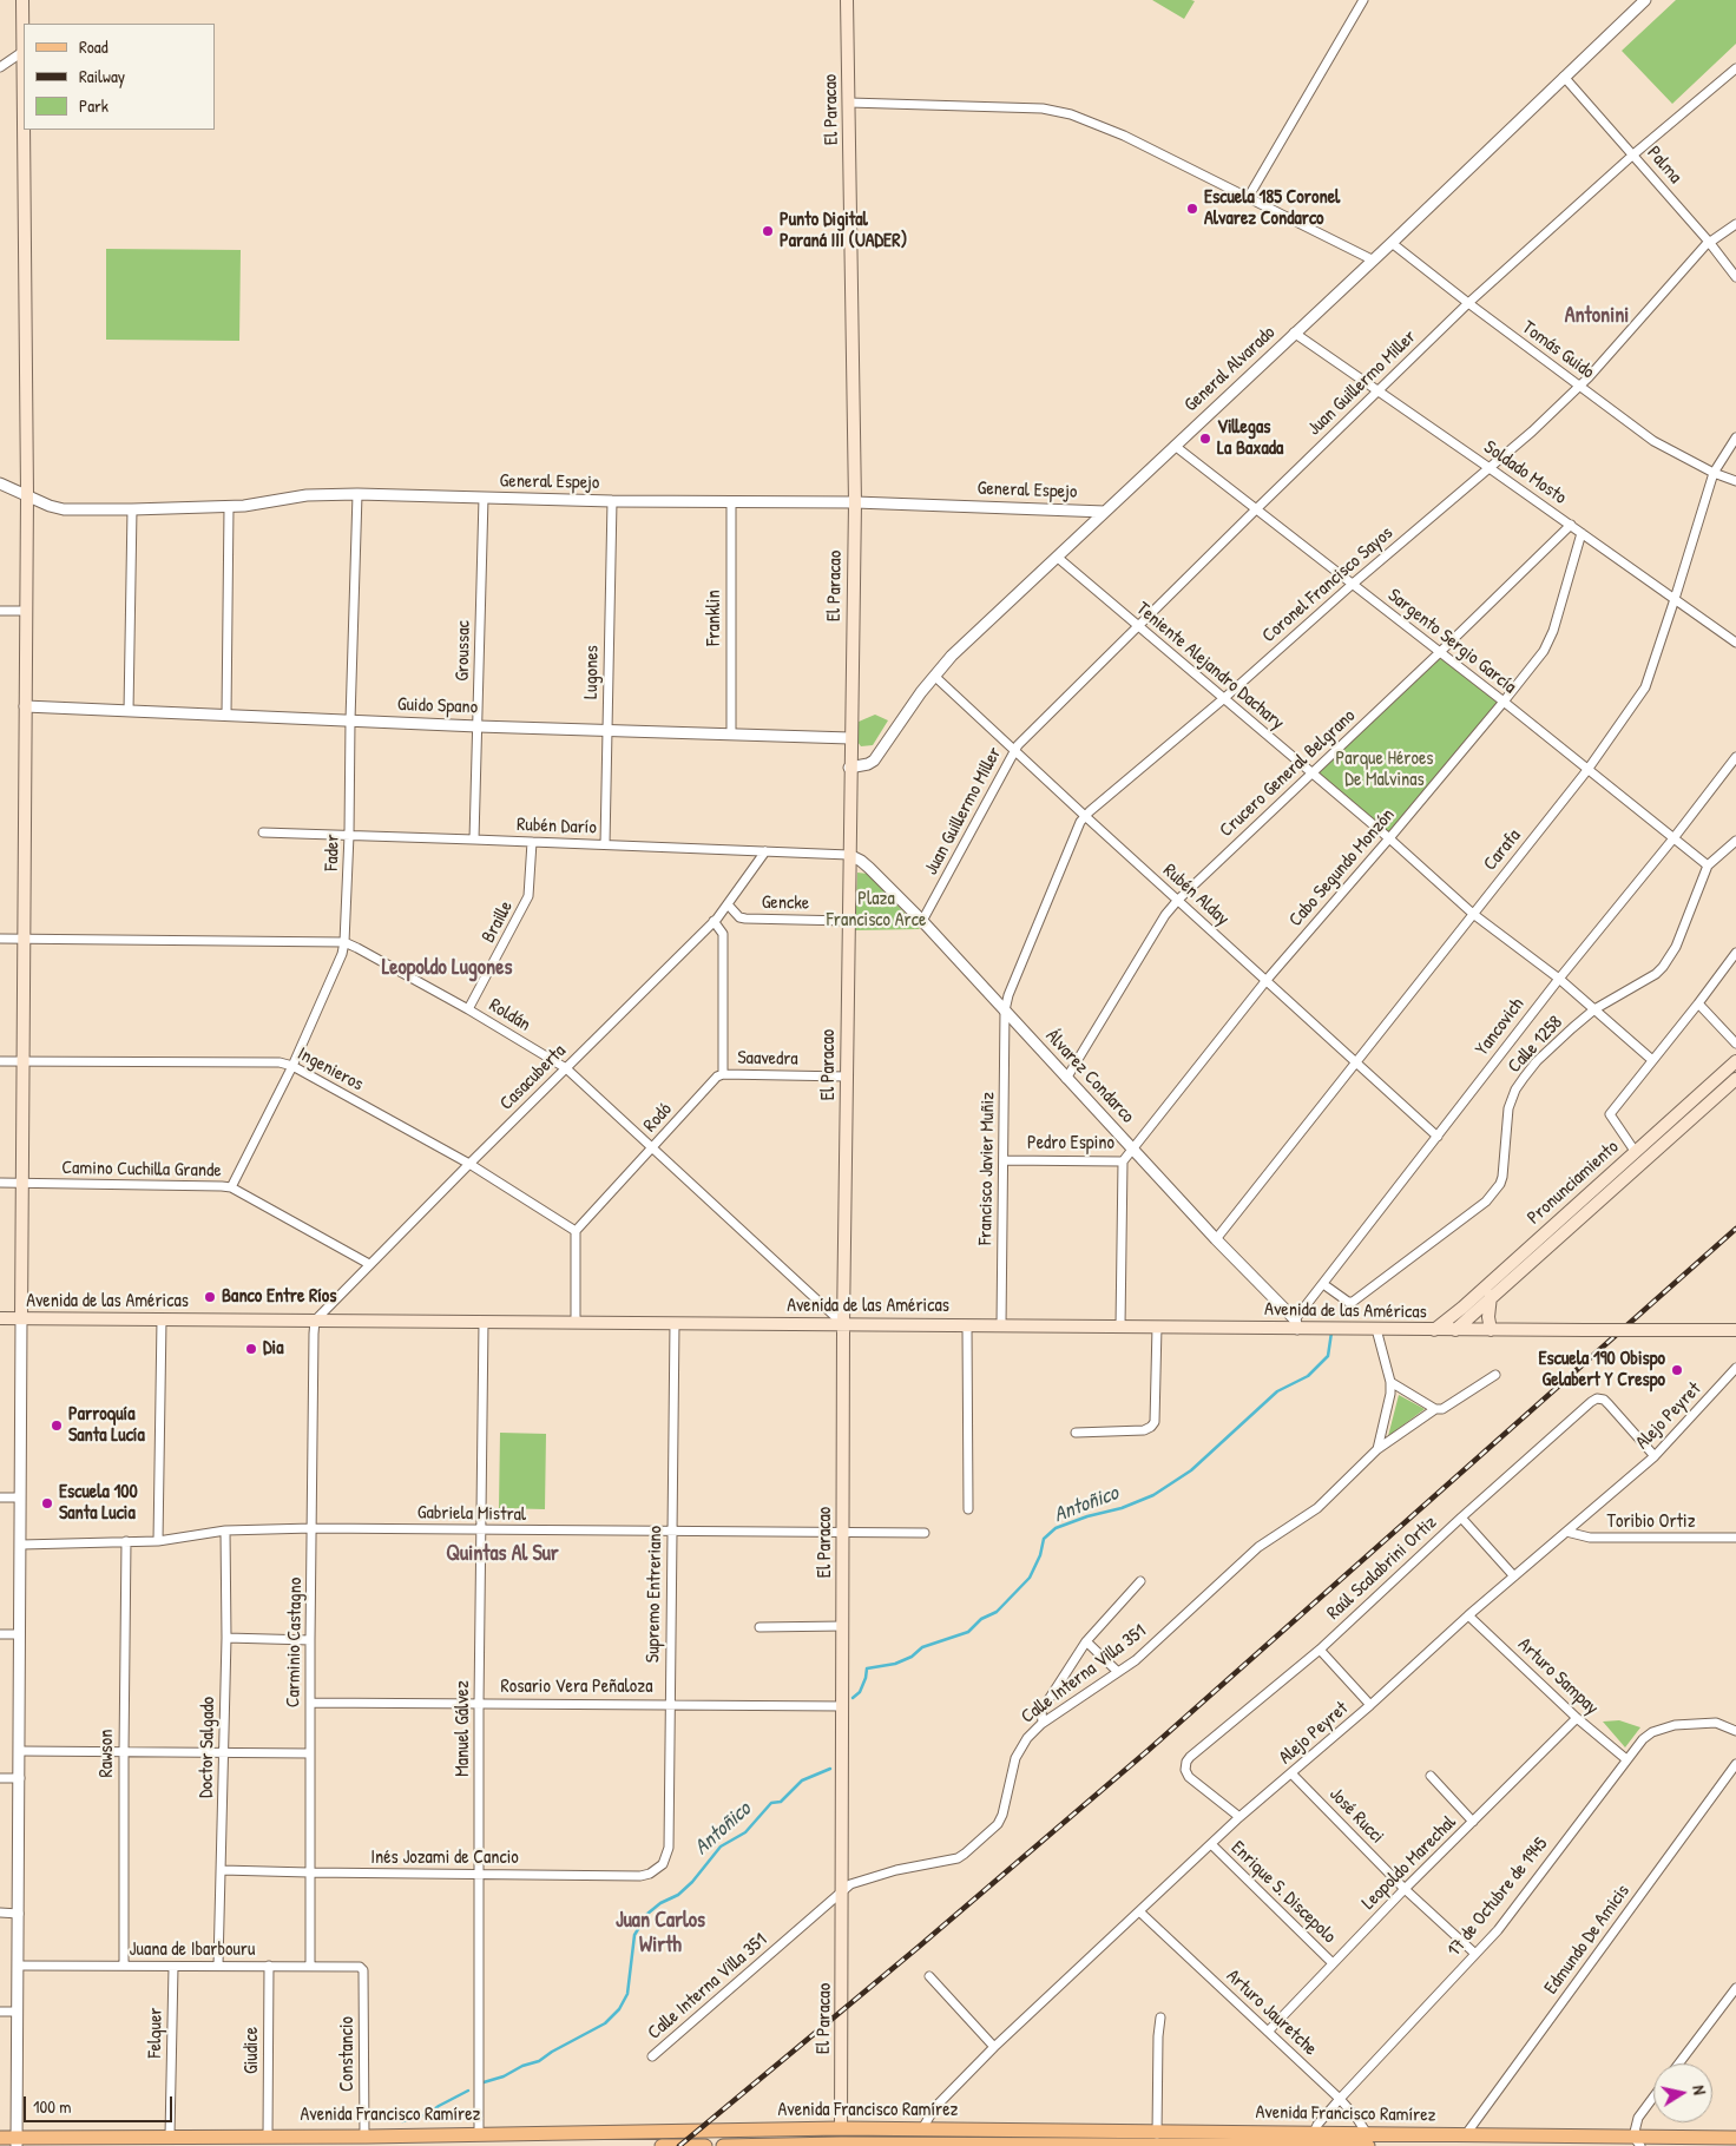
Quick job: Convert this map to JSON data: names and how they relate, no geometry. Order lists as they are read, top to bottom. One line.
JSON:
{"streets":{"main road":["El Paracao","Pronunciamiento","Avenida de las Américas","Avenida Francisco Ramírez"],"street":["Palma","Tomás Guido","General Alvarado","Juan Guillermo Miller","Soldado Mosto","General Espejo","Coronel Francisco Sayos","Franklin","Sargento Sergio García","Groussac","Teniente Alejandro Dachary","Lugones","Guido Spano","Crucero General Belgrano","Rubén Darío","Carafa","Fader","Cabo Segundo Monzón","Rubén Alday","Gencke","Braille","Roldán","Yancovich","Calle 1258","Saavedra","Ingenieros","Álvarez Condarco","Casacuberta","Rodó","Pedro Espino","Francisco Javier Muñiz","Camino Cuchilla Grande","Alejo Peyret","Gabriela Mistral","Toribio Ortiz","Raúl Scalabrini Ortiz","Supremo Entreriano","Carminio Castagno","Calle Interna Villa 351","Arturo Sampay","Rosario Vera Peñaloza","Manuel Gálvez","Doctor Salgado","Rawson","José Rucci","Inés Jozami de Cancio","Leopoldo Marechal","Enrique S. Discepolo","17 de Octubre de 1945","Edmundo De Amicis","Juana de Ibarbouru","Arturo Jauretche","Felquer","Giudice","Constancio"]},"crossings":[["El Paracao","General Alvarado"],["El Paracao","General Espejo"],["El Paracao","Guido Spano"],["El Paracao","Rubén Darío"],["El Paracao","Gencke"],["El Paracao","Roldán"],["El Paracao","Saavedra"],["El Paracao","Álvarez Condarco"],["El Paracao","Avenida de las Américas"],["El Paracao","Gabriela Mistral"],["El Paracao","Calle Interna Villa 351"],["El Paracao","Rosario Vera Peñaloza"],["El Paracao","Avenida Francisco Ramírez"],["Palma","General Alvarado"],["Palma","Juan Guillermo Miller"],["Palma","Coronel Francisco Sayos"],["Tomás Guido","General Alvarado"],["Tomás Guido","Juan Guillermo Miller"],["Tomás Guido","Coronel Francisco Sayos"],["Tomás Guido","Carafa"],["General Alvarado","Soldado Mosto"],["General Alvarado","General Espejo"],["General Alvarado","Sargento Sergio García"],["General Alvarado","Teniente Alejandro Dachary"],["General Alvarado","Rubén Alday"],["Juan Guillermo Miller","Soldado Mosto"],["Juan Guillermo Miller","Sargento Sergio García"],["Juan Guillermo Miller","Teniente Alejandro Dachary"],["Juan Guillermo Miller","Rubén Alday"],["Juan Guillermo Miller","Álvarez Condarco"],["Soldado Mosto","Coronel Francisco Sayos"],["Soldado Mosto","Crucero General Belgrano"],["Soldado Mosto","Carafa"],["Soldado Mosto","Cabo Segundo Monzón"],["General Espejo","Franklin"],["General Espejo","Groussac"],["General Espejo","Lugones"],["General Espejo","Fader"],["Coronel Francisco Sayos","Sargento Sergio García"],["Coronel Francisco Sayos","Teniente Alejandro Dachary"],["Coronel Francisco Sayos","Rubén Alday"],["Coronel Francisco Sayos","Álvarez Condarco"],["Coronel Francisco Sayos","Francisco Javier Muñiz"],["Franklin","Guido Spano"],["Sargento Sergio García","Crucero General Belgrano"],["Sargento Sergio García","Carafa"],["Sargento Sergio García","Cabo Segundo Monzón"],["Sargento Sergio García","Yancovich"],["Sargento Sergio García","Calle 1258"],["Groussac","Guido Spano"],["Groussac","Rubén Darío"],["Teniente Alejandro Dachary","Crucero General Belgrano"],["Teniente Alejandro Dachary","Carafa"],["Teniente Alejandro Dachary","Cabo Segundo Monzón"],["Teniente Alejandro Dachary","Yancovich"],["Teniente Alejandro Dachary","Calle 1258"],["Lugones","Guido Spano"],["Lugones","Rubén Darío"],["Guido Spano","Fader"],["Crucero General Belgrano","Rubén Alday"],["Crucero General Belgrano","Álvarez Condarco"],["Rubén Darío","Fader"],["Rubén Darío","Braille"],["Rubén Darío","Álvarez Condarco"],["Rubén Darío","Casacuberta"],["Carafa","Rubén Alday"],["Carafa","Álvarez Condarco"],["Fader","Roldán"],["Fader","Ingenieros"],["Fader","Camino Cuchilla Grande"],["Cabo Segundo Monzón","Rubén Alday"],["Cabo Segundo Monzón","Álvarez Condarco"],["Cabo Segundo Monzón","Pedro Espino"],["Rubén Alday","Yancovich"],["Gencke","Casacuberta"],["Braille","Roldán"],["Roldán","Casacuberta"],["Roldán","Rodó"],["Roldán","Avenida de las Américas"],["Yancovich","Calle 1258"],["Yancovich","Álvarez Condarco"],["Yancovich","Avenida de las Américas"],["Saavedra","Rodó"],["Ingenieros","Casacuberta"],["Ingenieros","Rodó"],["Álvarez Condarco","Pedro Espino"],["Álvarez Condarco","Francisco Javier Muñiz"],["Álvarez Condarco","Avenida de las Américas"],["Casacuberta","Camino Cuchilla Grande"],["Casacuberta","Avenida de las Américas"],["Casacuberta","Carminio Castagno"],["Pedro Espino","Francisco Javier Muñiz"],["Francisco Javier Muñiz","Avenida de las Américas"],["Pronunciamiento","Avenida de las Américas"],["Avenida de las Américas","Supremo Entreriano"],["Avenida de las Américas","Carminio Castagno"],["Avenida de las Américas","Manuel Gálvez"],["Alejo Peyret","Toribio Ortiz"],["Alejo Peyret","Raúl Scalabrini Ortiz"],["Alejo Peyret","Arturo Sampay"],["Alejo Peyret","José Rucci"],["Alejo Peyret","Enrique S. Discepolo"],["Alejo Peyret","Arturo Jauretche"],["Alejo Peyret","Avenida Francisco Ramírez"],["Gabriela Mistral","Supremo Entreriano"],["Gabriela Mistral","Carminio Castagno"],["Gabriela Mistral","Manuel Gálvez"],["Gabriela Mistral","Doctor Salgado"],["Gabriela Mistral","Rawson"],["Supremo Entreriano","Rosario Vera Peñaloza"],["Supremo Entreriano","Inés Jozami de Cancio"],["Carminio Castagno","Rosario Vera Peñaloza"],["Carminio Castagno","Inés Jozami de Cancio"],["Carminio Castagno","Juana de Ibarbouru"],["Arturo Sampay","Leopoldo Marechal"],["Arturo Sampay","17 de Octubre de 1945"],["Rosario Vera Peñaloza","Manuel Gálvez"],["Manuel Gálvez","Inés Jozami de Cancio"],["Manuel Gálvez","Avenida Francisco Ramírez"],["Doctor Salgado","Inés Jozami de Cancio"],["Doctor Salgado","Juana de Ibarbouru"],["Rawson","Juana de Ibarbouru"],["José Rucci","Leopoldo Marechal"],["José Rucci","17 de Octubre de 1945"],["Leopoldo Marechal","Enrique S. Discepolo"],["Leopoldo Marechal","Arturo Jauretche"],["17 de Octubre de 1945","Arturo Jauretche"],["17 de Octubre de 1945","Avenida Francisco Ramírez"],["Edmundo De Amicis","Avenida Francisco Ramírez"],["Juana de Ibarbouru","Felquer"],["Juana de Ibarbouru","Giudice"],["Juana de Ibarbouru","Constancio"],["Arturo Jauretche","Avenida Francisco Ramírez"],["Felquer","Avenida Francisco Ramírez"],["Giudice","Avenida Francisco Ramírez"],["Constancio","Avenida Francisco Ramírez"]],"districts":["Antonini","Leopoldo Lugones","Quintas Al Sur","Juan Carlos Wirth"],"water":["Antoñico"],"parks":["Parque Héroes De Malvinas","Plaza Francisco Arce"],"places":["Escuela 185 Coronel Alvarez Condarco","Punto Digital Paraná III (UADER)","Villegas La Baxada","Banco Entre Ríos","Dia","Escuela 190 Obispo Gelabert Y Crespo","Parroquía Santa Lucía","Escuela 100 Santa Lucia"],"legend":["Road","Railway","Park"],"scale_bar":"100 m","north":"right"}
